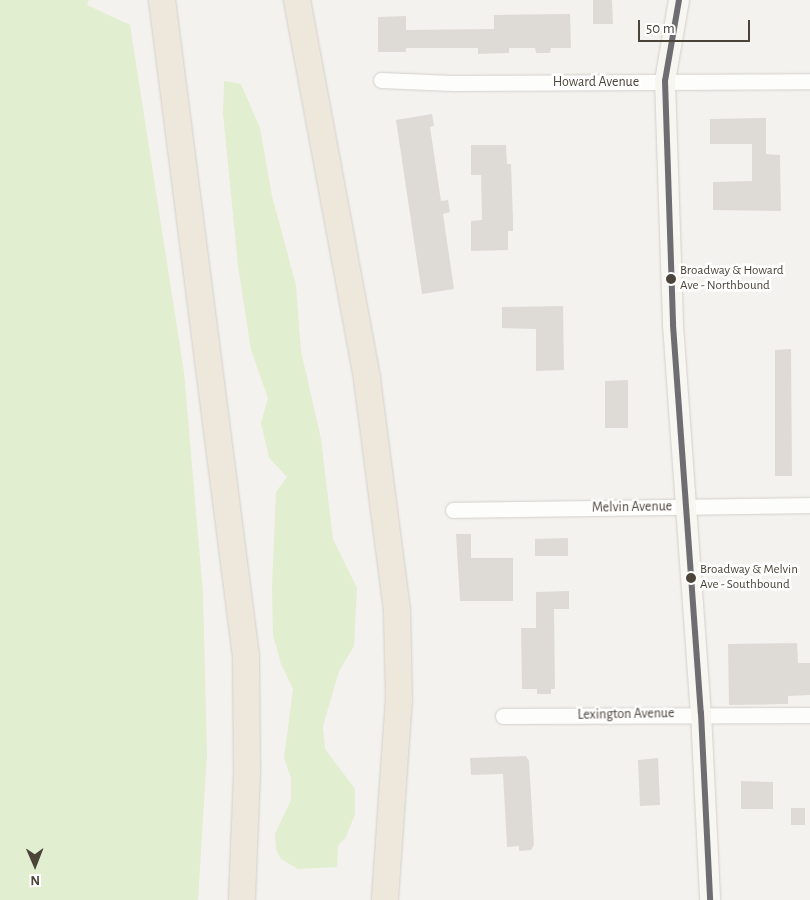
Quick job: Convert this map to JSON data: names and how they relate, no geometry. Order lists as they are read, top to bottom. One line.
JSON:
{"streets":{"street":["Howard Avenue","Melvin Avenue","Lexington Avenue"]},"places":["Broadway & Howard Ave - Northbound","Broadway & Melvin Ave - Southbound"],"scale_bar":"50 m","north":"bottom"}
